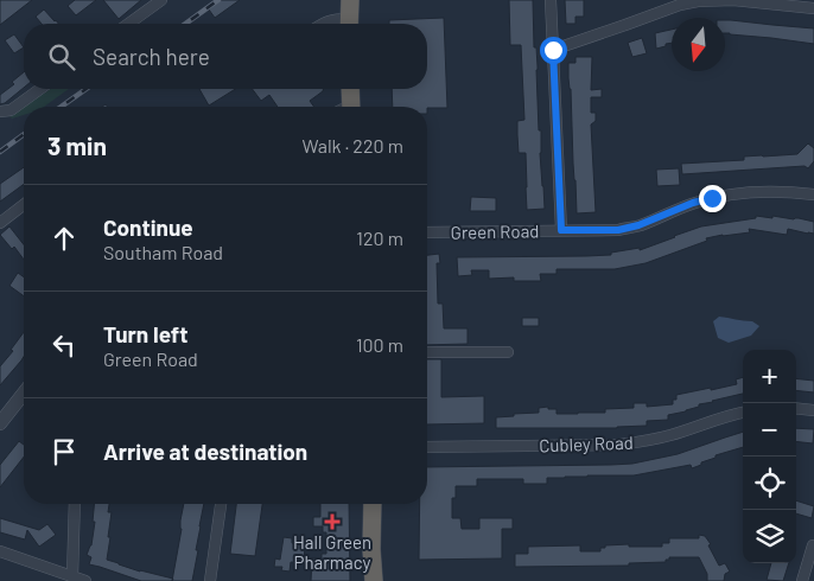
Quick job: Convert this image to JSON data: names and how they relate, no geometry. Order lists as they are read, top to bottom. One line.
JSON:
{"streets":{"street":["Green Road","Cubley Road"]},"places":{"health":["Hall Green Pharmacy"]},"north":"bottom","page":{"search":"Search here","heading":["3 min","Walk · 220 m"],"list":[["Continue","Southam Road","120 m"],["Turn left","Green Road","100 m"],"Arrive at destination"],"map_buttons":["+","−"]}}
